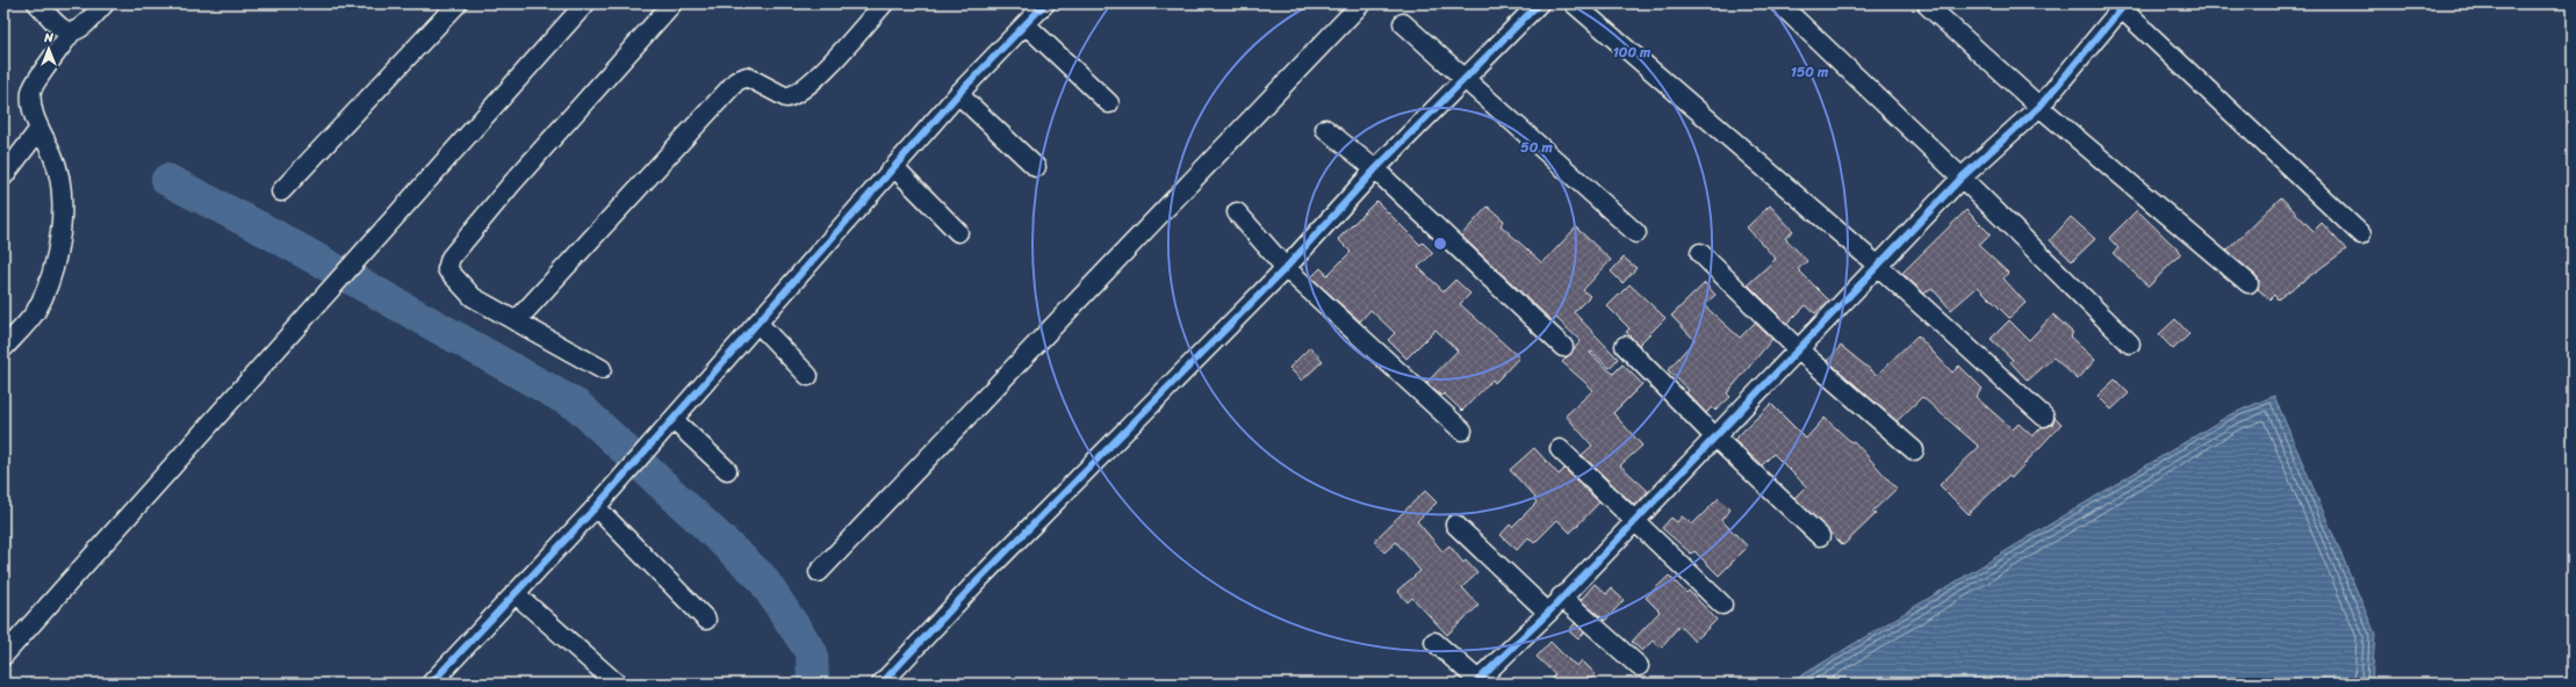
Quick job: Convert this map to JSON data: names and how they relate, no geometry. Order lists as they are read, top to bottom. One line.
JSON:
{"north":"top","rings":["100 m","150 m","50 m"]}
